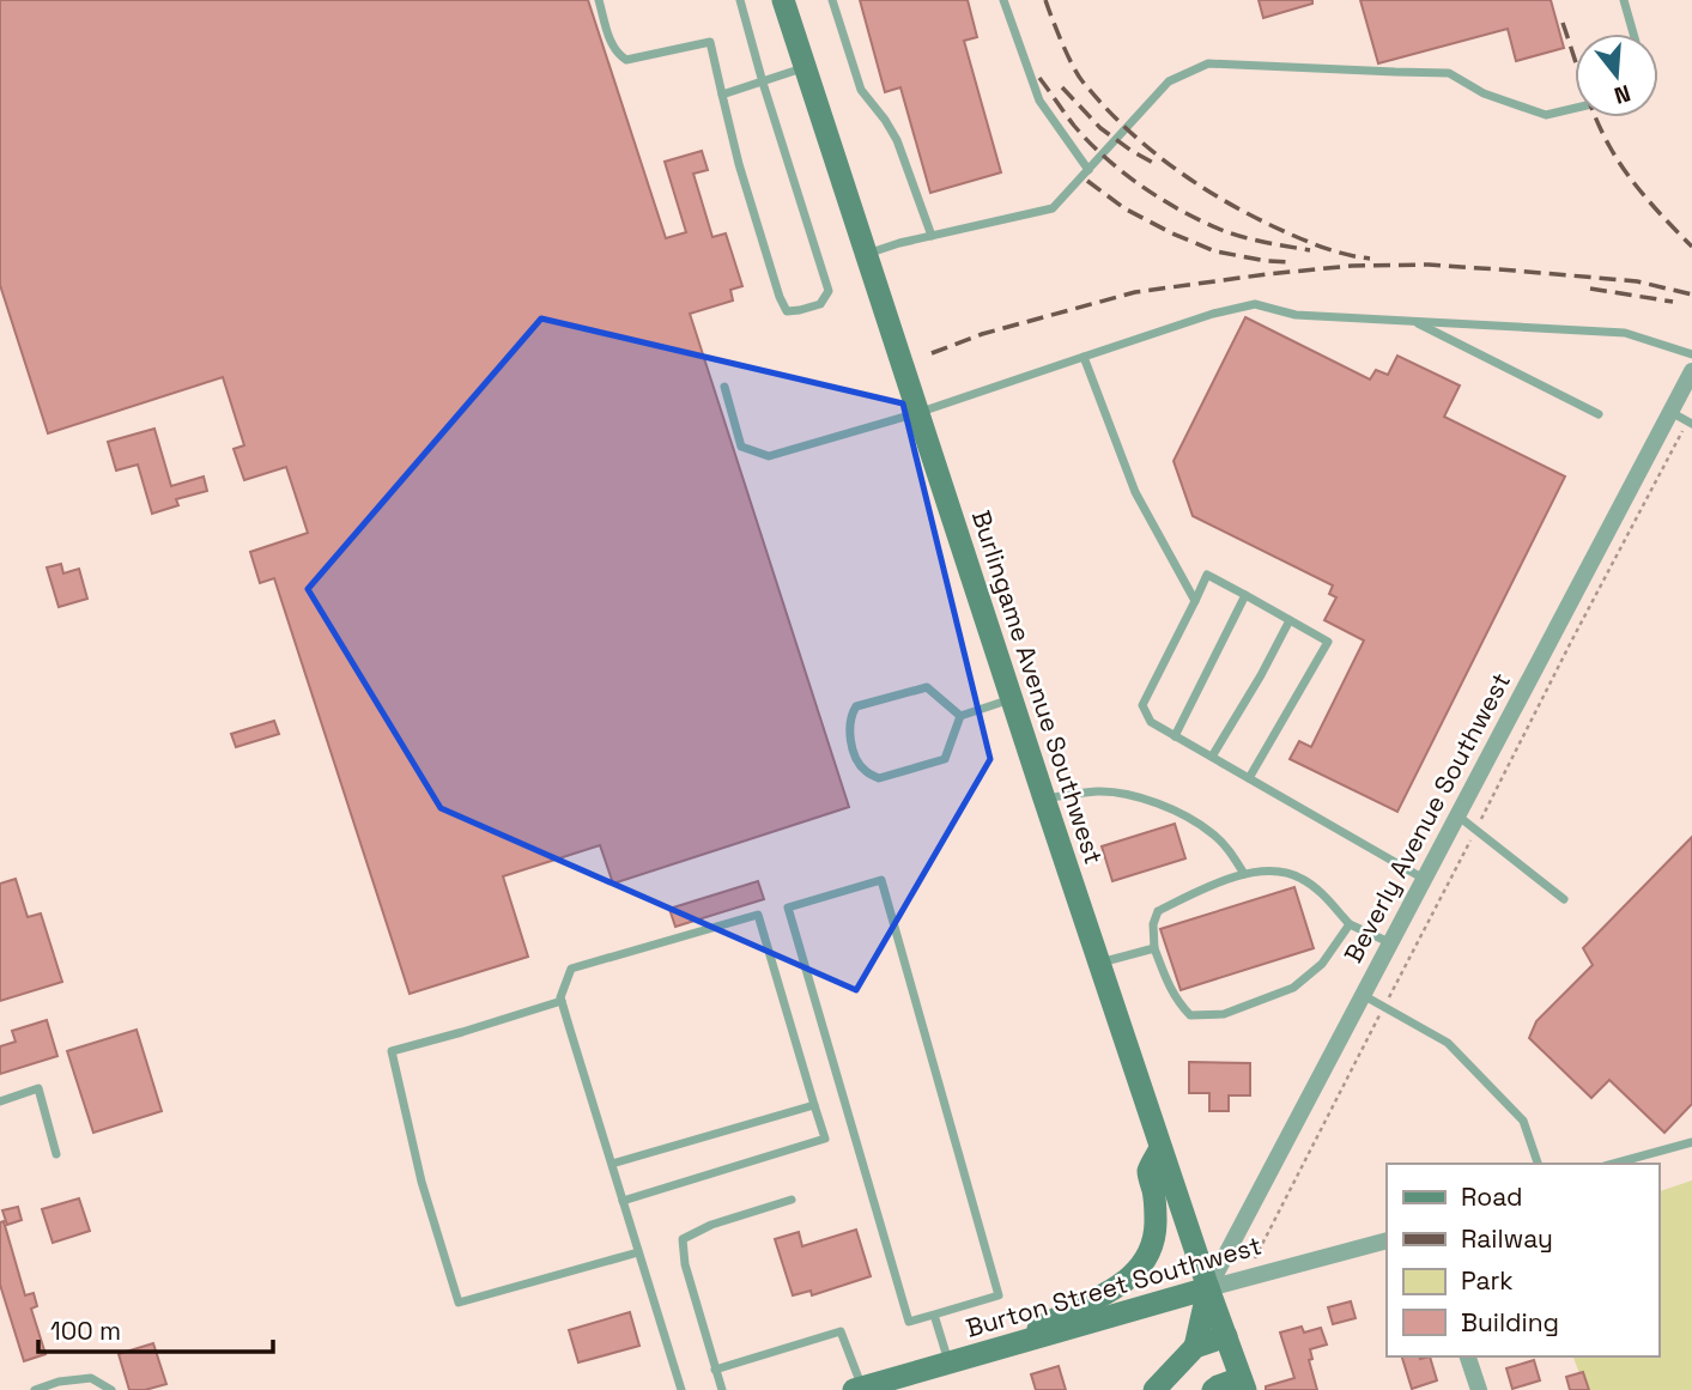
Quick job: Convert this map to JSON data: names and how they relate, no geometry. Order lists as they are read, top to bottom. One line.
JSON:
{"streets":{"street":["Burlingame Avenue Southwest","Beverly Avenue Southwest","Burton Street Southwest"]},"crossings":[["Burlingame Avenue Southwest","Beverly Avenue Southwest"],["Burlingame Avenue Southwest","Burton Street Southwest"],["Beverly Avenue Southwest","Burton Street Southwest"]],"legend":["Road","Railway","Park","Building"],"scale_bar":"100 m","north":"bottom"}
